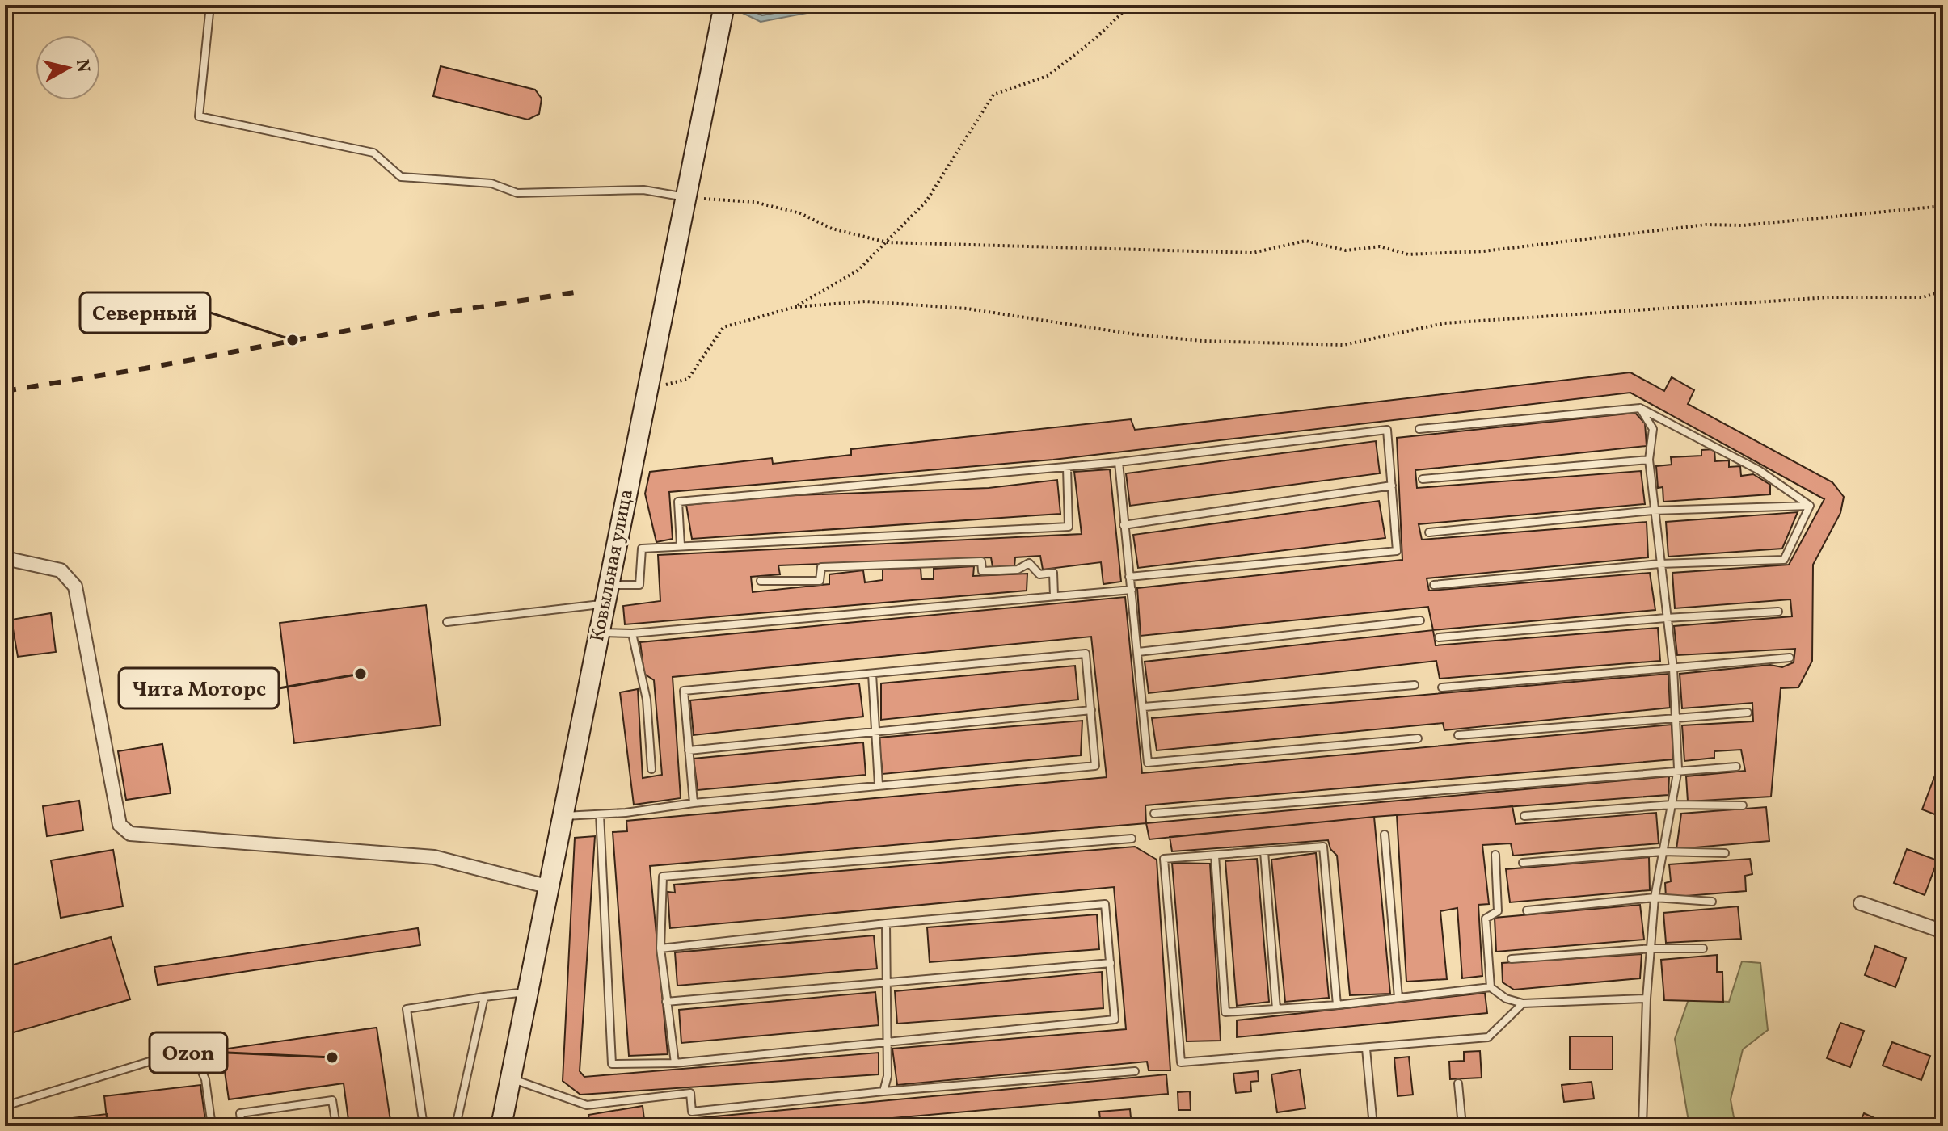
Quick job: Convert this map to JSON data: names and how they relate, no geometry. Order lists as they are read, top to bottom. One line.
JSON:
{"streets":{"main road":["Ковыльная улица"]},"places":["Северный","Чита Моторс","Ozon"],"north":"right"}
